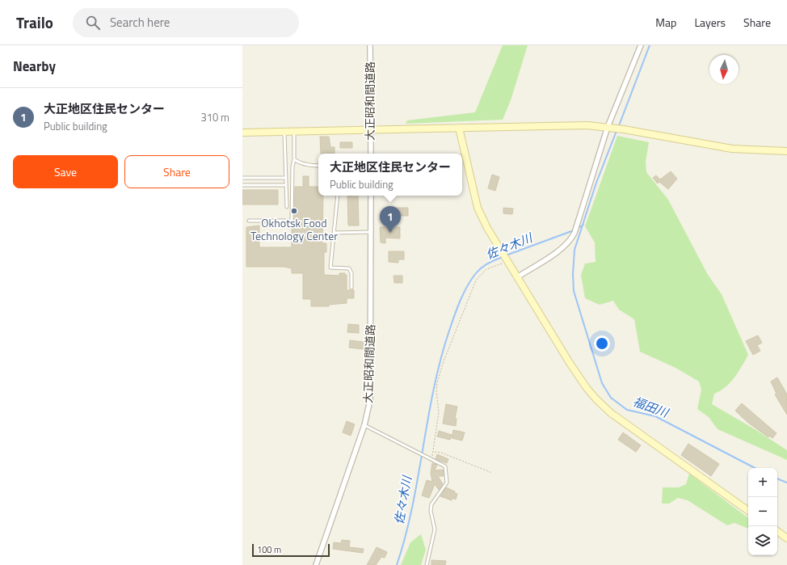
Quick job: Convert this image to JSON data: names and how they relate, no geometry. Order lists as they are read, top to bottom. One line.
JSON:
{"streets":{"street":["大正昭和間道路"]},"water":["佐々木川","福田川"],"places":["Okhotsk Food Technology Center"],"scale_bar":"100 m","north":"bottom","page":{"header":"Trailo","search":"Search here","nav":["Map","Layers","Share"],"heading":"Nearby","list":[{"mark":"1","name":"大正地区住民センター","note":"Public building","value":"310 m"}],"buttons":["Save","Share"],"popup":["大正地区住民センター","Public building"],"pins":"1","map_buttons":["+","−"],"scale":"100 m"}}
